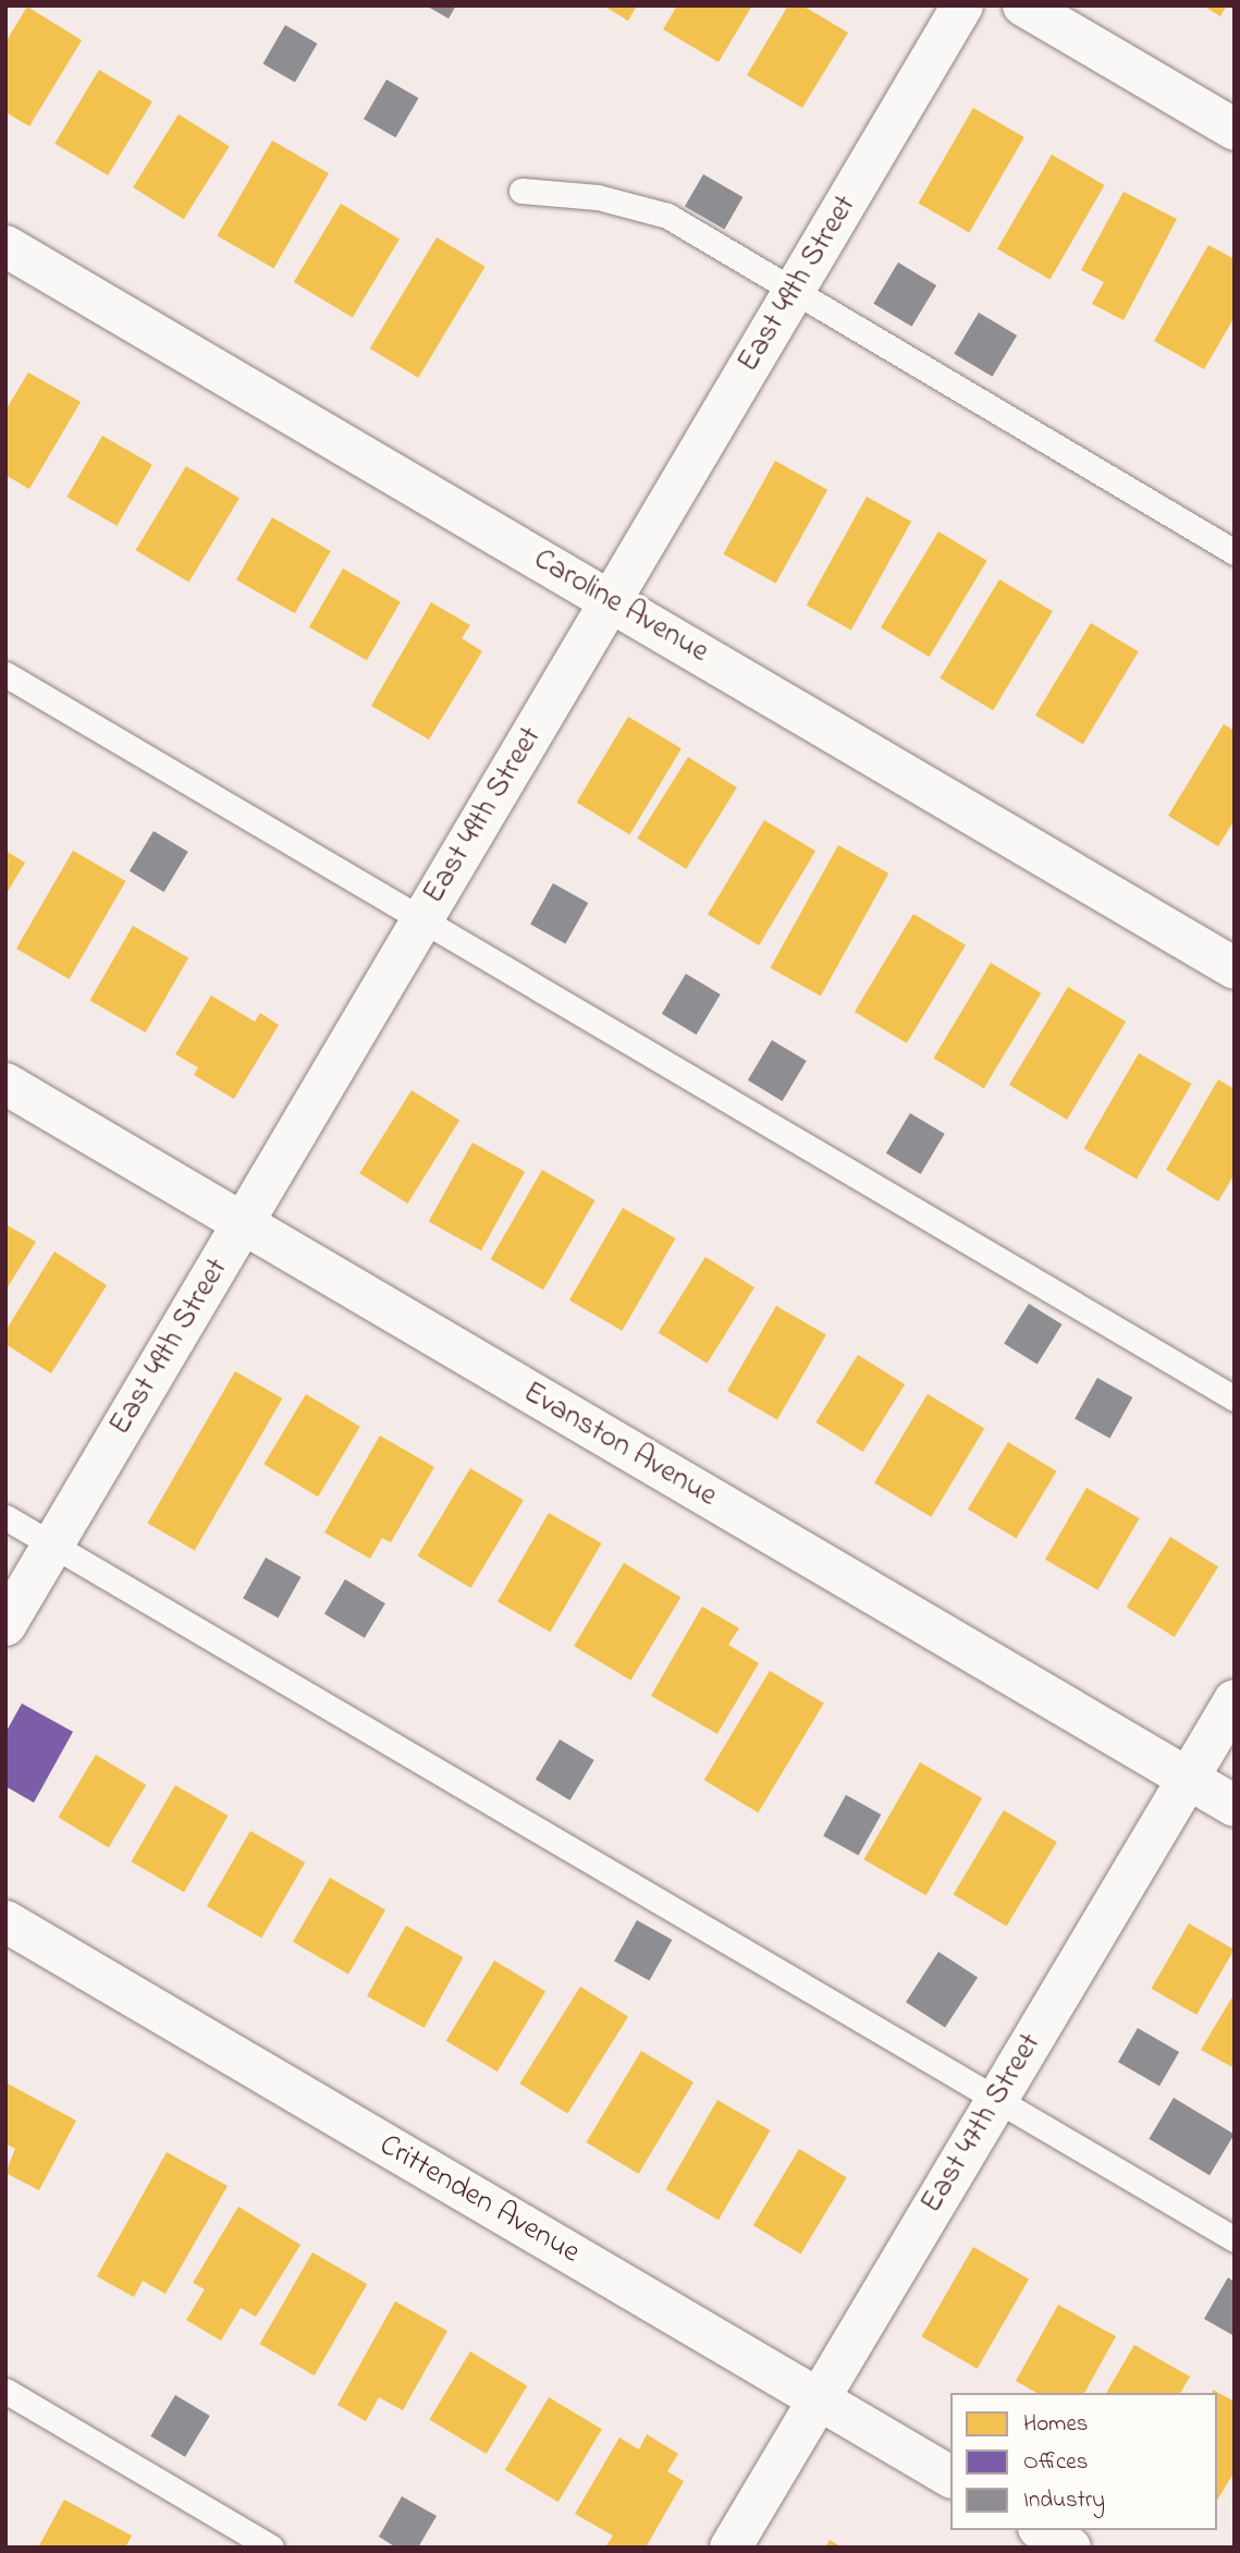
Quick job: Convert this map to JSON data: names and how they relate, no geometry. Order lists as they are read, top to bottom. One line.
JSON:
{"streets":{"street":["East 49th Street","Caroline Avenue","Evanston Avenue","East 47th Street","Crittenden Avenue"]},"crossings":[["East 49th Street","Caroline Avenue"],["East 49th Street","Evanston Avenue"],["Evanston Avenue","East 47th Street"],["East 47th Street","Crittenden Avenue"]],"legend":["Homes","Offices","Industry"]}
